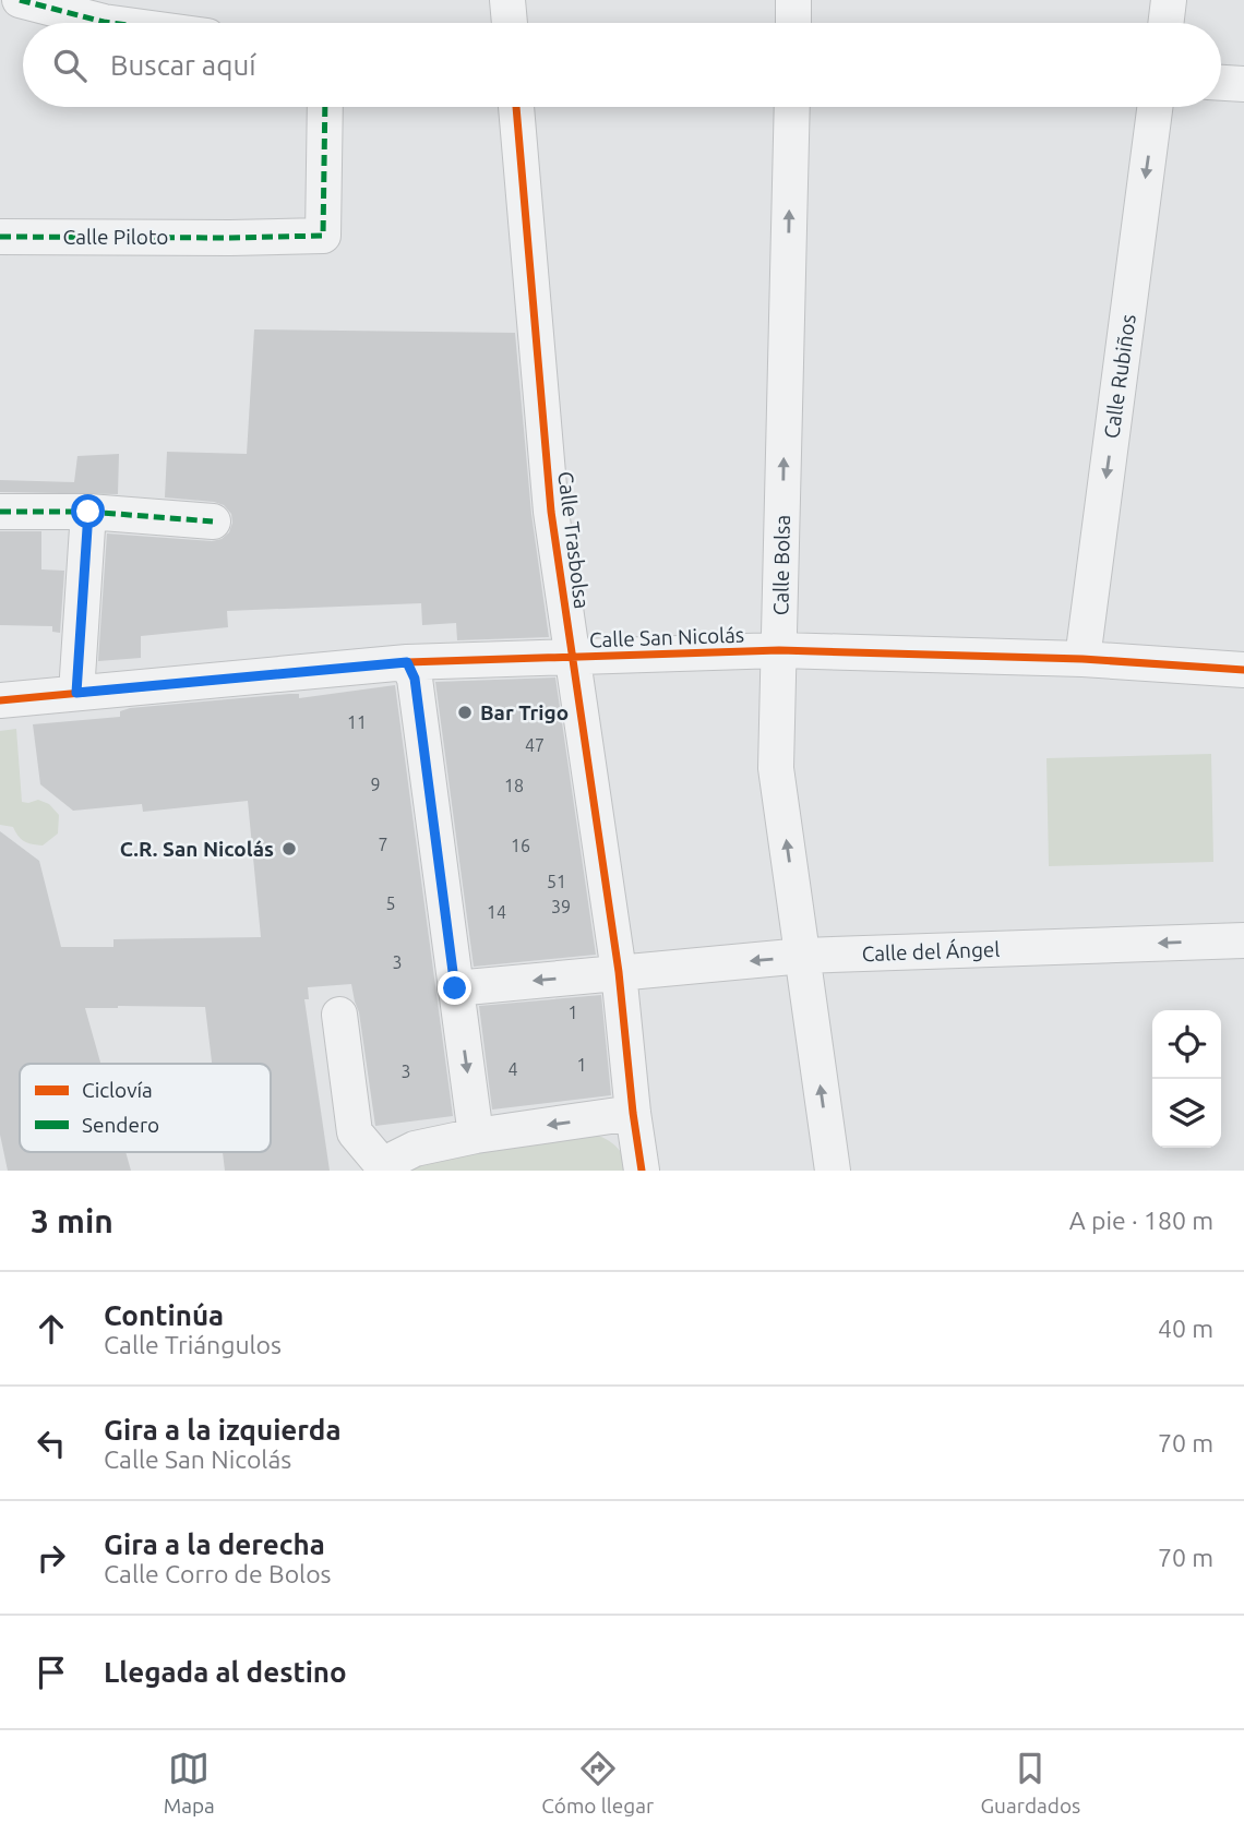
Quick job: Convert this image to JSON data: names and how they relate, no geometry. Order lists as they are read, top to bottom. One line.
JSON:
{"streets":{"street":["Calle Piloto","Calle Rubiños","Calle Trasbolsa","Calle Bolsa","Calle San Nicolás","Calle del Ángel"]},"crossings":[["Calle Rubiños","Calle San Nicolás"],["Calle Trasbolsa","Calle San Nicolás"],["Calle Trasbolsa","Calle del Ángel"],["Calle Bolsa","Calle San Nicolás"],["Calle Bolsa","Calle del Ángel"]],"one_way":["Calle Rubiños","Calle Bolsa","Calle del Ángel"],"places":["Bar Trigo","C.R. San Nicolás"],"house_numbers":["11","47","9","18","7","16","51","5","39","14","3","1","1","4","3"],"legend":["Ciclovía","Sendero"],"page":{"search":"Buscar aquí","heading":["3 min","A pie · 180 m"],"list":[["Continúa","Calle Triángulos","40 m"],["Gira a la izquierda","Calle San Nicolás","70 m"],["Gira a la derecha","Calle Corro de Bolos","70 m"],"Llegada al destino"],"nav":["Mapa","Cómo llegar","Guardados"]}}
